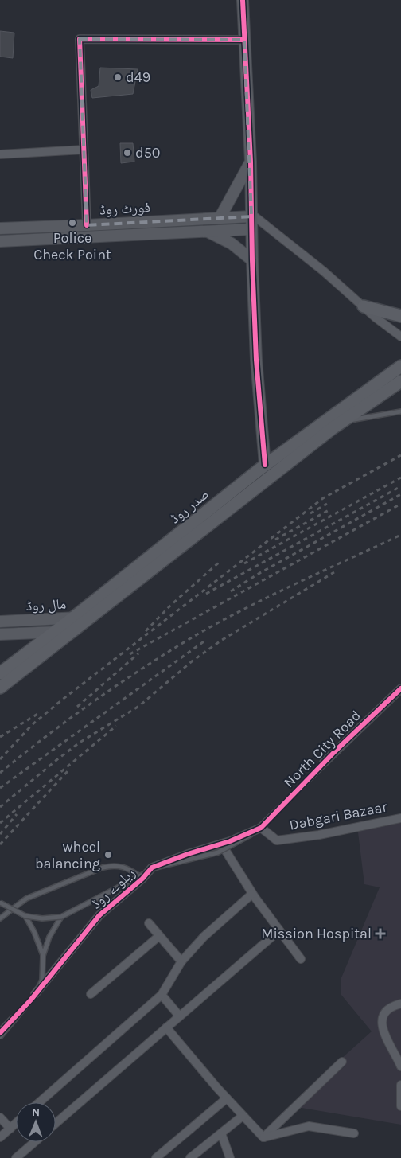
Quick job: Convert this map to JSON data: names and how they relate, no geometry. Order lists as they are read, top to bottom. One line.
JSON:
{"streets":{"main road":["صدر روڈ"],"street":["فورٹ روڈ","مال روڈ","North City Road","Dabgari Bazaar","ریلوے روڈ"]},"crossings":[["صدر روڈ","مال روڈ"],["North City Road","Dabgari Bazaar"],["North City Road","ریلوے روڈ"],["Dabgari Bazaar","ریلوے روڈ"]],"places":{"other":["d49","d50","Police Check Point","wheel balancing"],"health":["Mission Hospital"]},"north":"top"}
